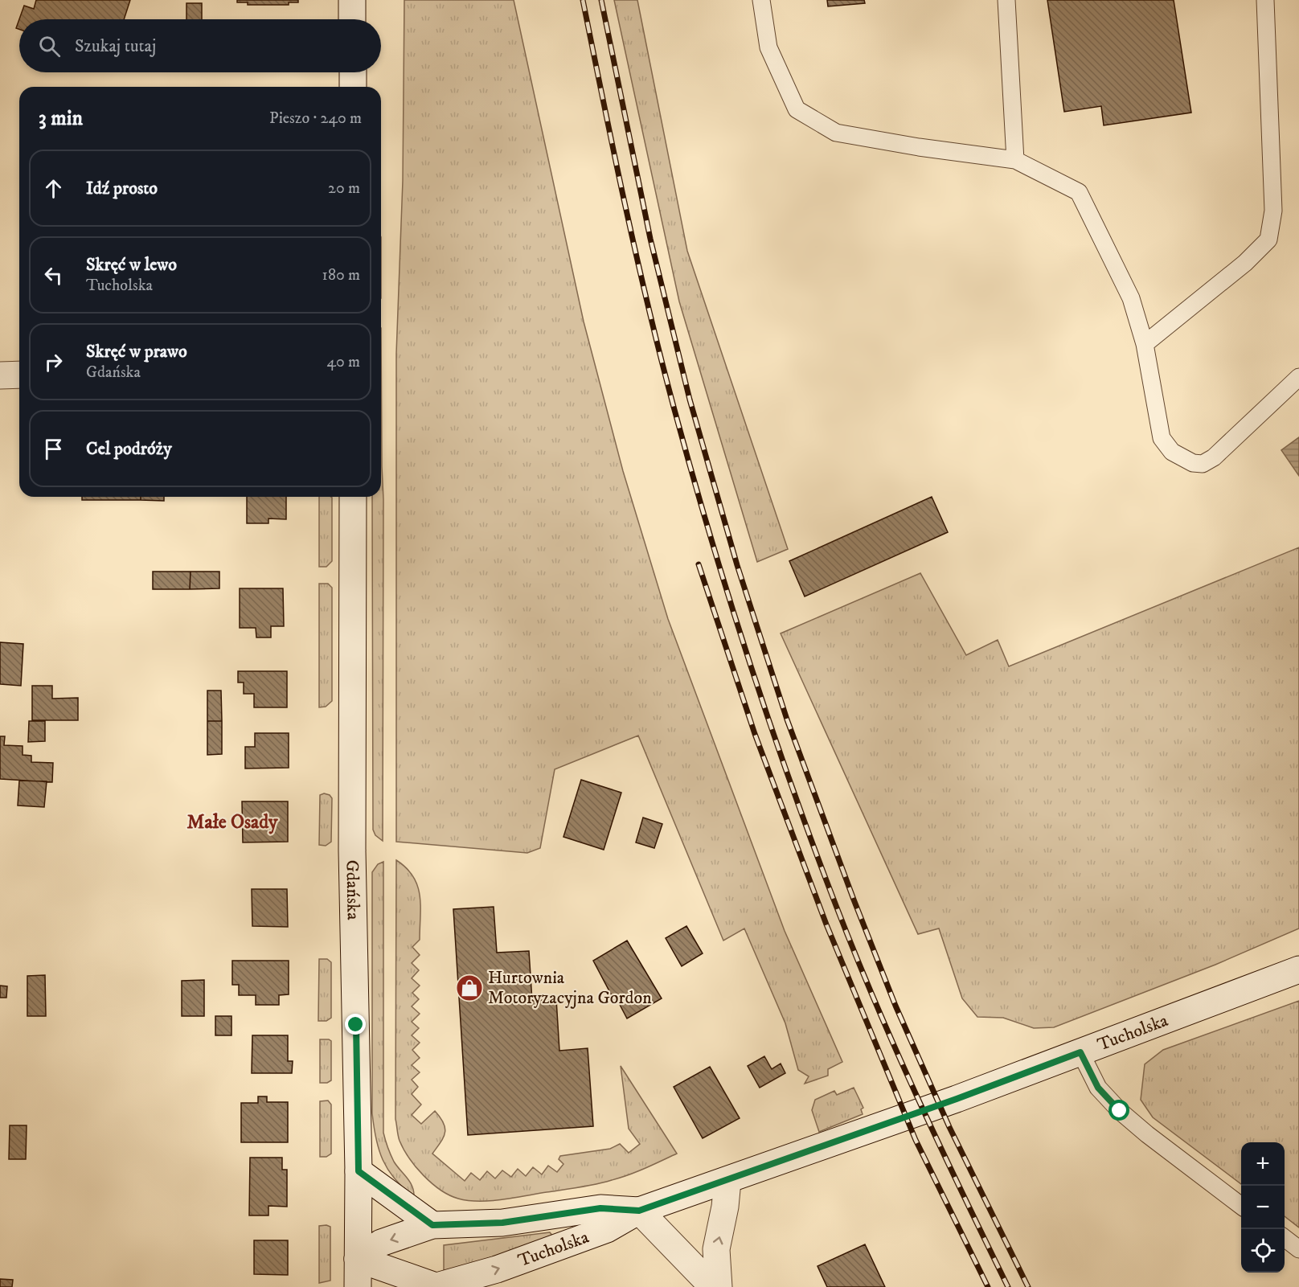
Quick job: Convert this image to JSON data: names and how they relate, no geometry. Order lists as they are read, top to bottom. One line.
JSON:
{"streets":{"main road":["Gdańska","Tucholska"]},"crossings":[["Gdańska","Tucholska"]],"districts":["Małe Osady"],"places":{"shop":["Hurtownia Motoryzacyjna Gordon"]},"page":{"search":"Szukaj tutaj","heading":["3 min","Pieszo · 240 m"],"list":[["Idź prosto","20 m"],["Skręć w lewo","Tucholska","180 m"],["Skręć w prawo","Gdańska","40 m"],"Cel podróży"],"map_buttons":["+","−"]}}
